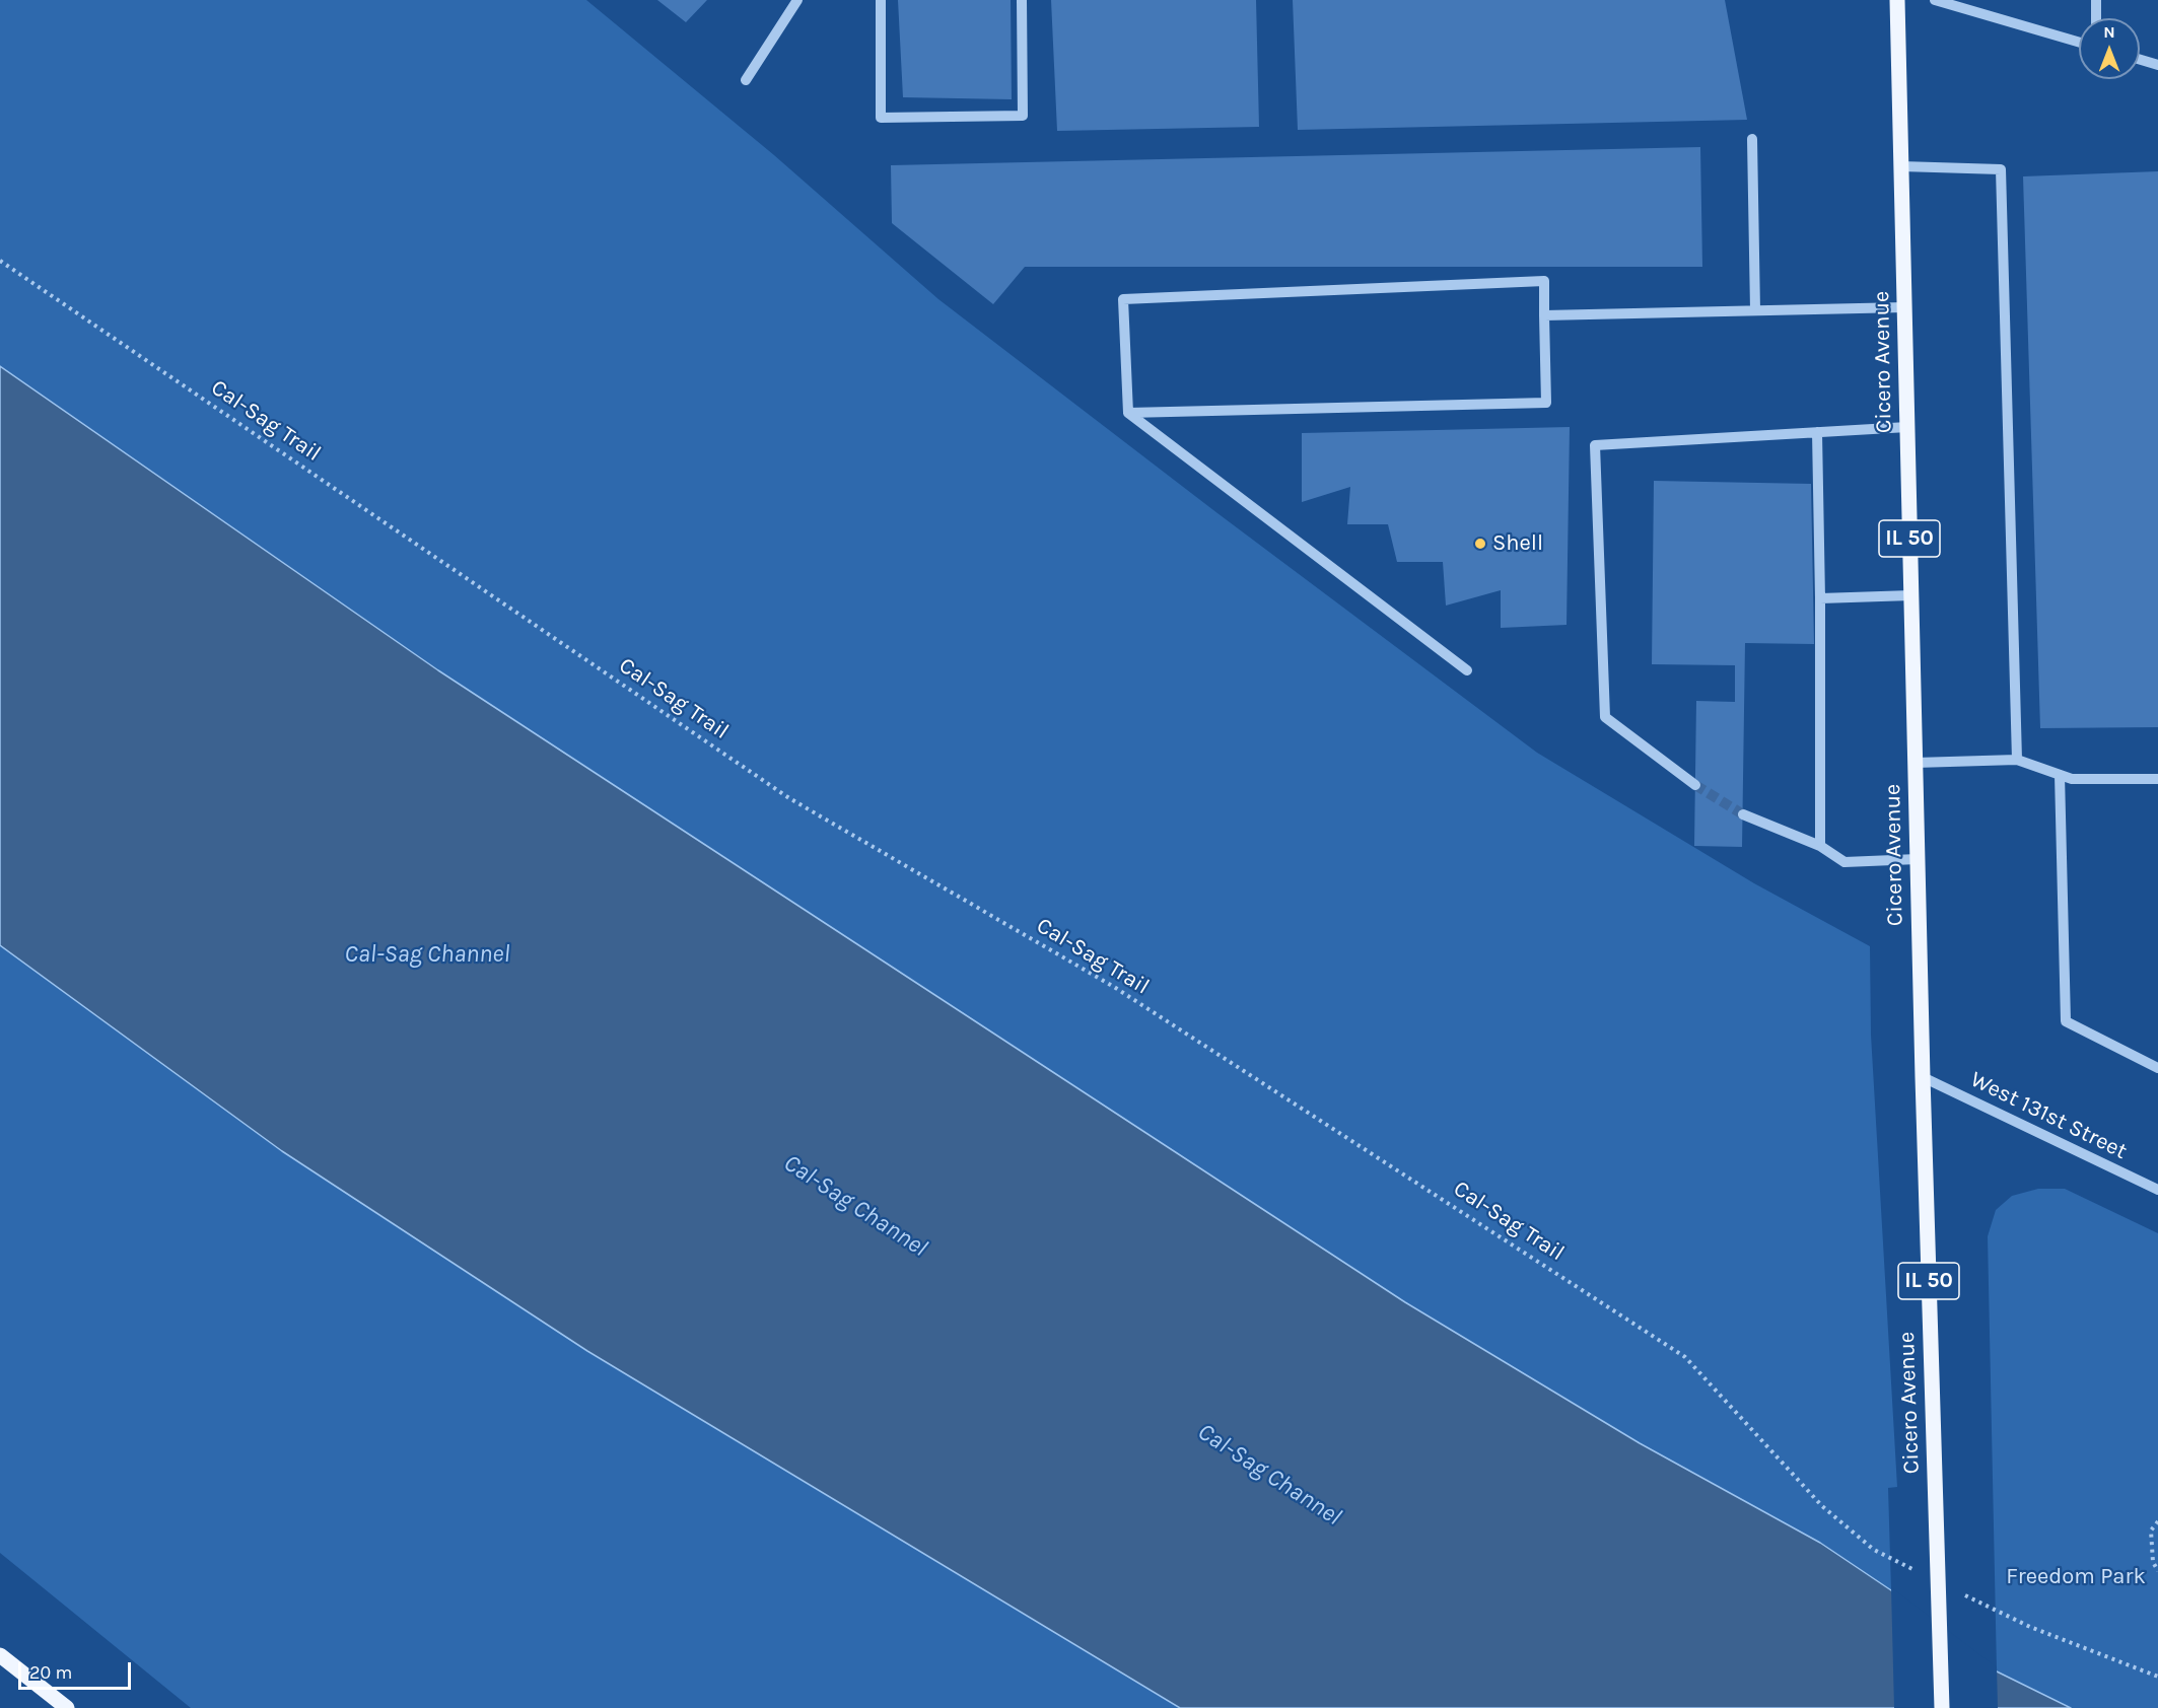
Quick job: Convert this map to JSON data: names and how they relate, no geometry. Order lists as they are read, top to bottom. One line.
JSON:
{"streets":{"main road":["Cicero Avenue","IL 50"],"street":["West 131st Street"],"path":["Cal-Sag Trail"]},"crossings":[["Cicero Avenue","West 131st Street"]],"water":["Cal-Sag Channel"],"parks":["Freedom Park"],"places":["Shell"],"scale_bar":"20 m","north":"top"}
